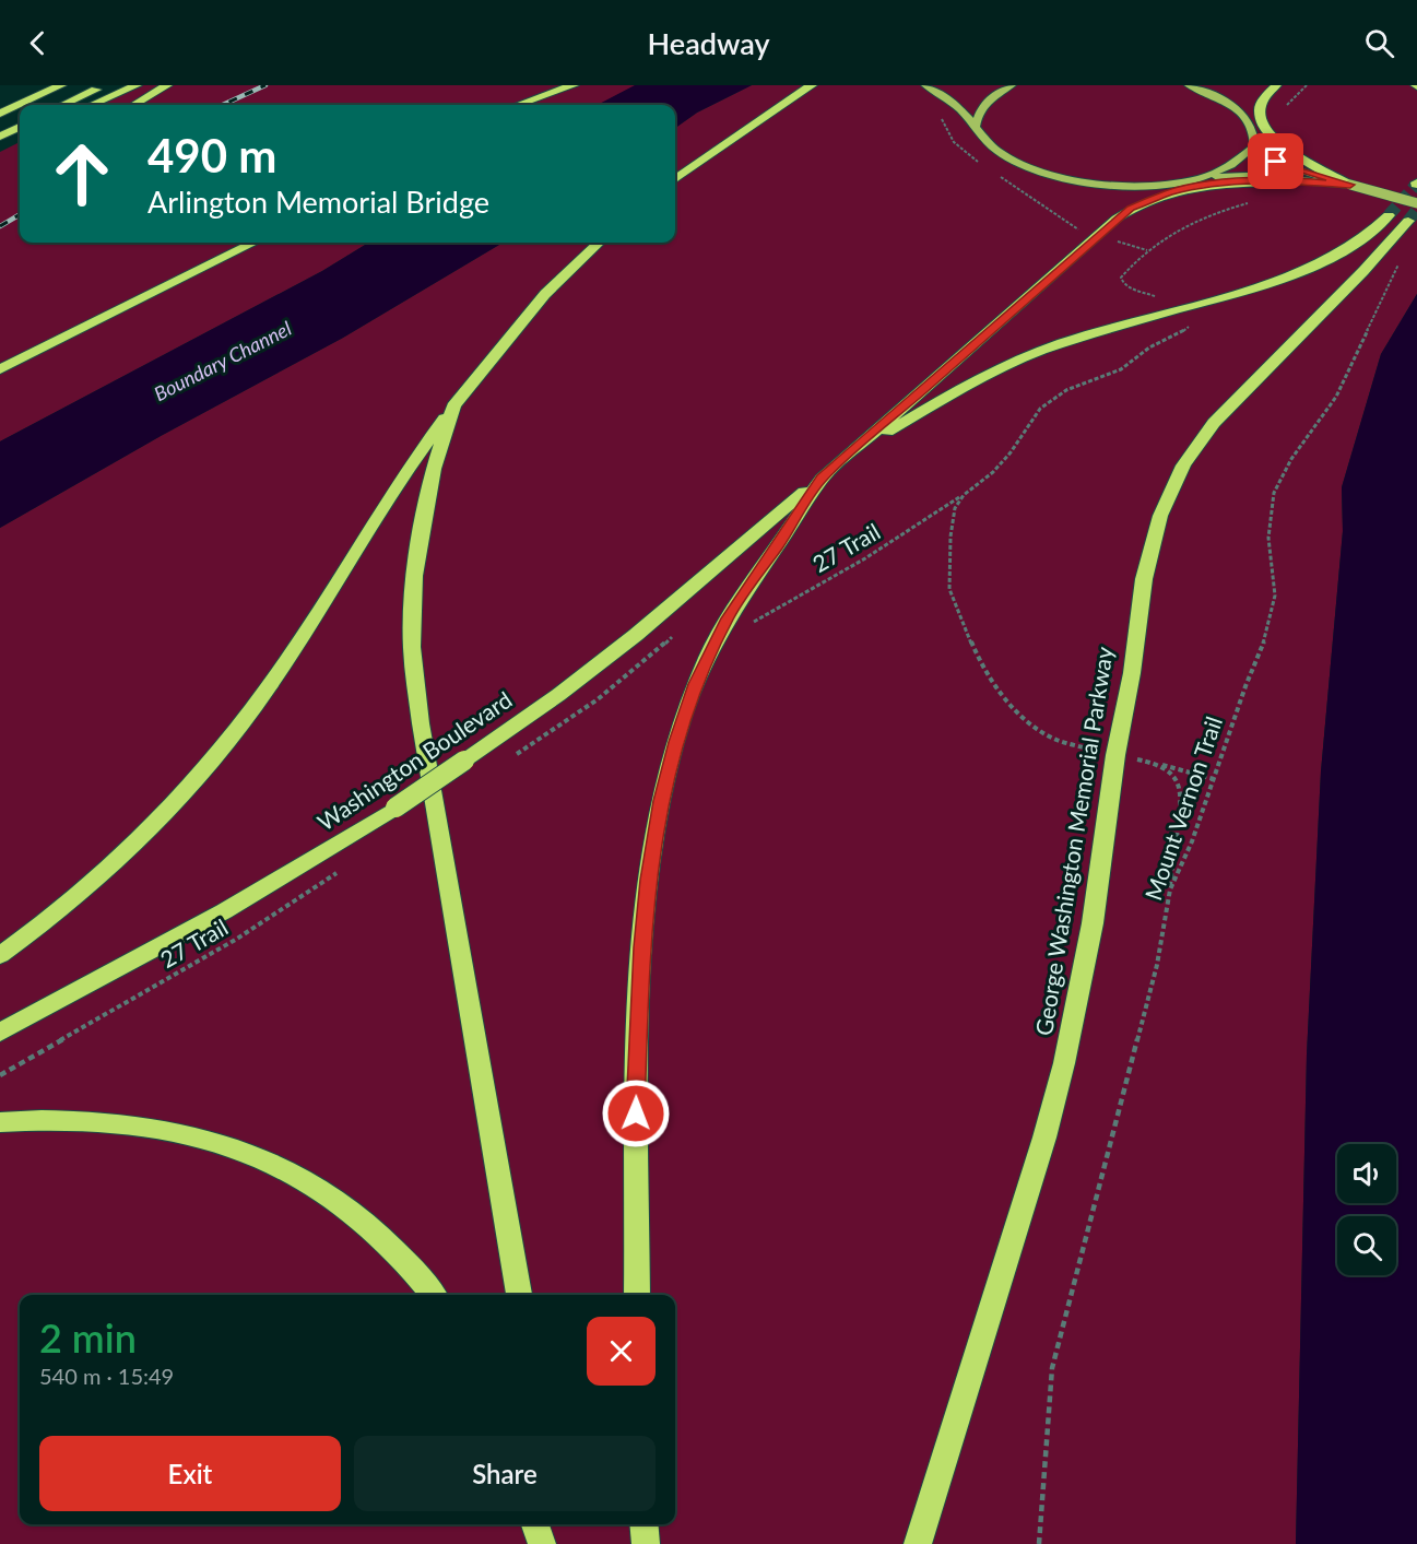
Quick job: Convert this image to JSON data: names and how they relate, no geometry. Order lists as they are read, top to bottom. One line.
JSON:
{"streets":{"highway":["Washington Boulevard","George Washington Memorial Parkway"],"path":["27 Trail","Mount Vernon Trail"]},"water":["Boundary Channel"],"page":{"header":"Headway","turn":["490 m","Arlington Memorial Bridge"],"heading":["2 min","540 m · 15:49"],"buttons":["Exit","Share"]}}
